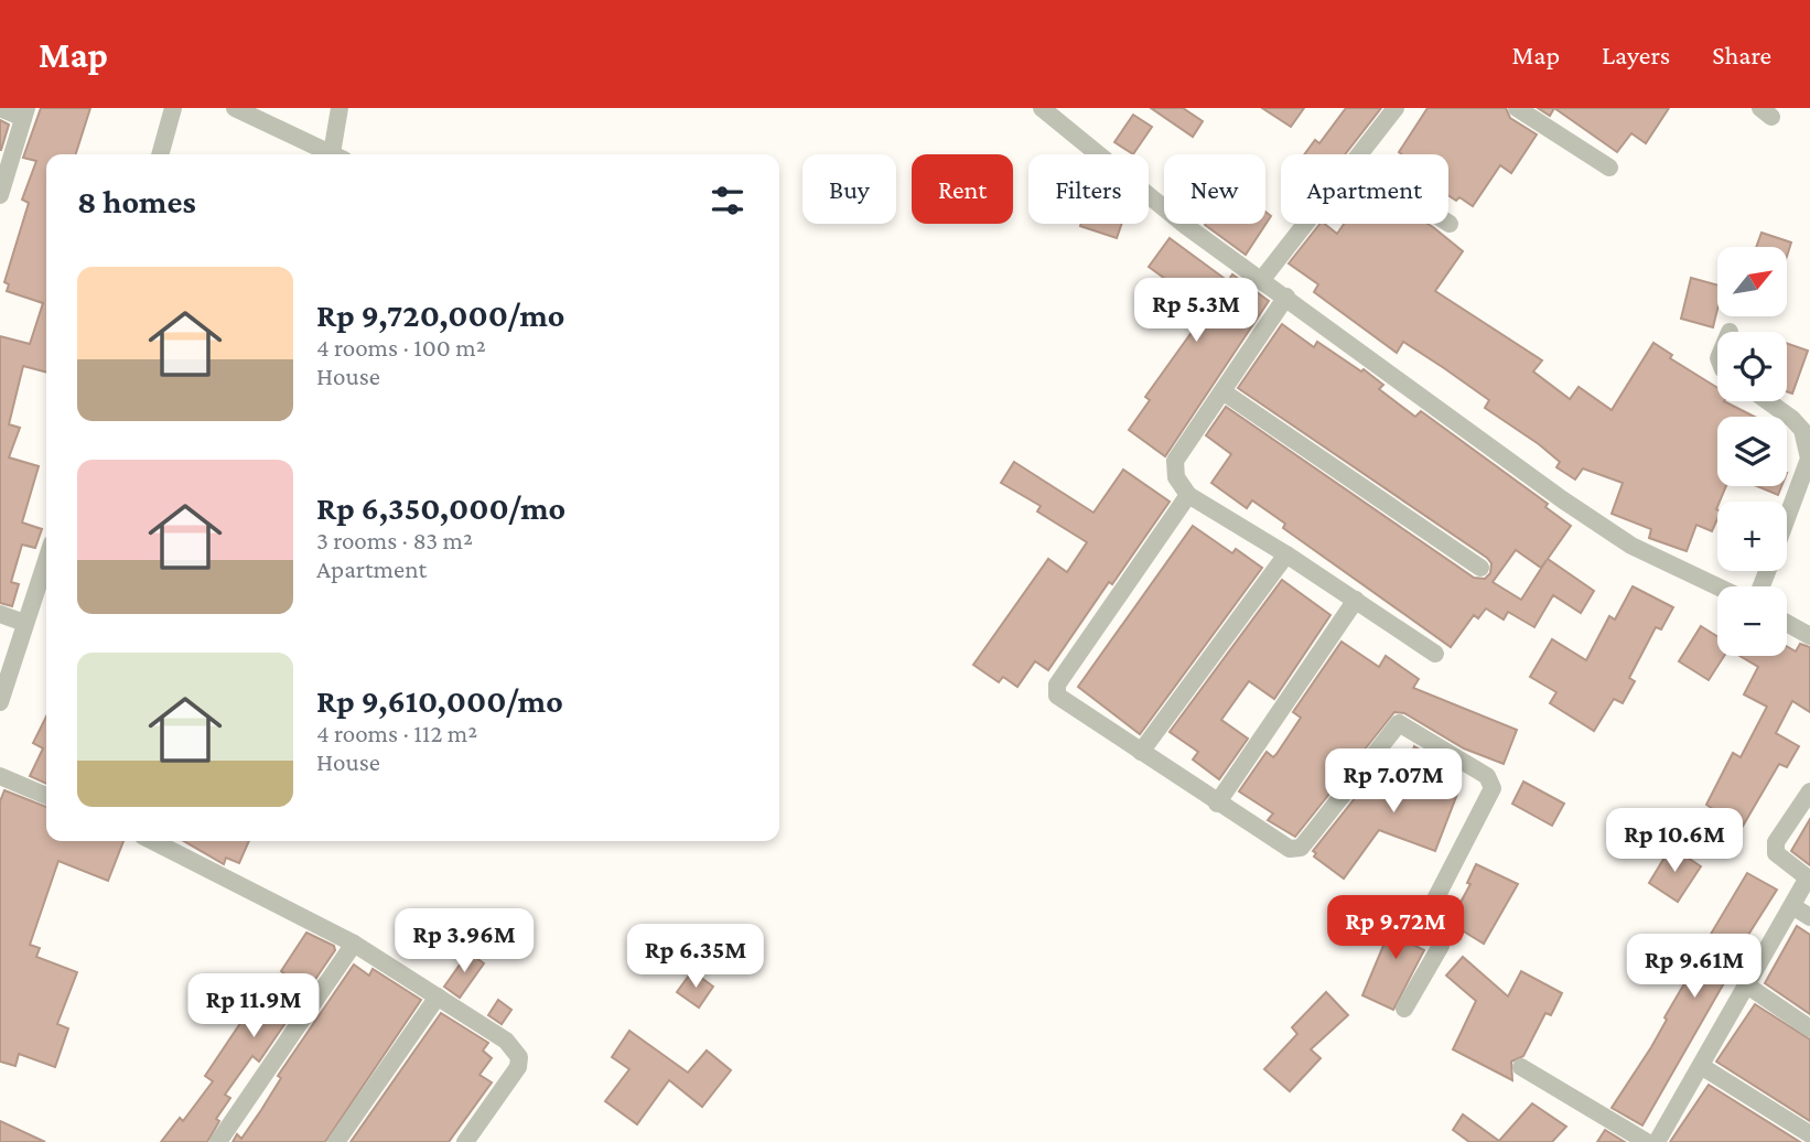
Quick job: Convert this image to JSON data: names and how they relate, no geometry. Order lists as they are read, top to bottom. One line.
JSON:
{"north":"top right","page":{"header":"Map","nav":["Map","Layers","Share"],"chip":["Buy","Rent","Filters","New","Apartment"],"heading":"8 homes","map_buttons":["+","−"],"list":[{"name":"Rp 9,720,000/mo","note":"4 rooms · 100 m² · House"},{"name":"Rp 6,350,000/mo","note":"3 rooms · 83 m² · Apartment"},{"name":"Rp 9,610,000/mo","note":"4 rooms · 112 m² · House"}],"price":["Rp 5.3M","Rp 7.07M","Rp 10.6M","Rp 9.72M","Rp 3.96M","Rp 6.35M","Rp 9.61M","Rp 11.9M"]}}
